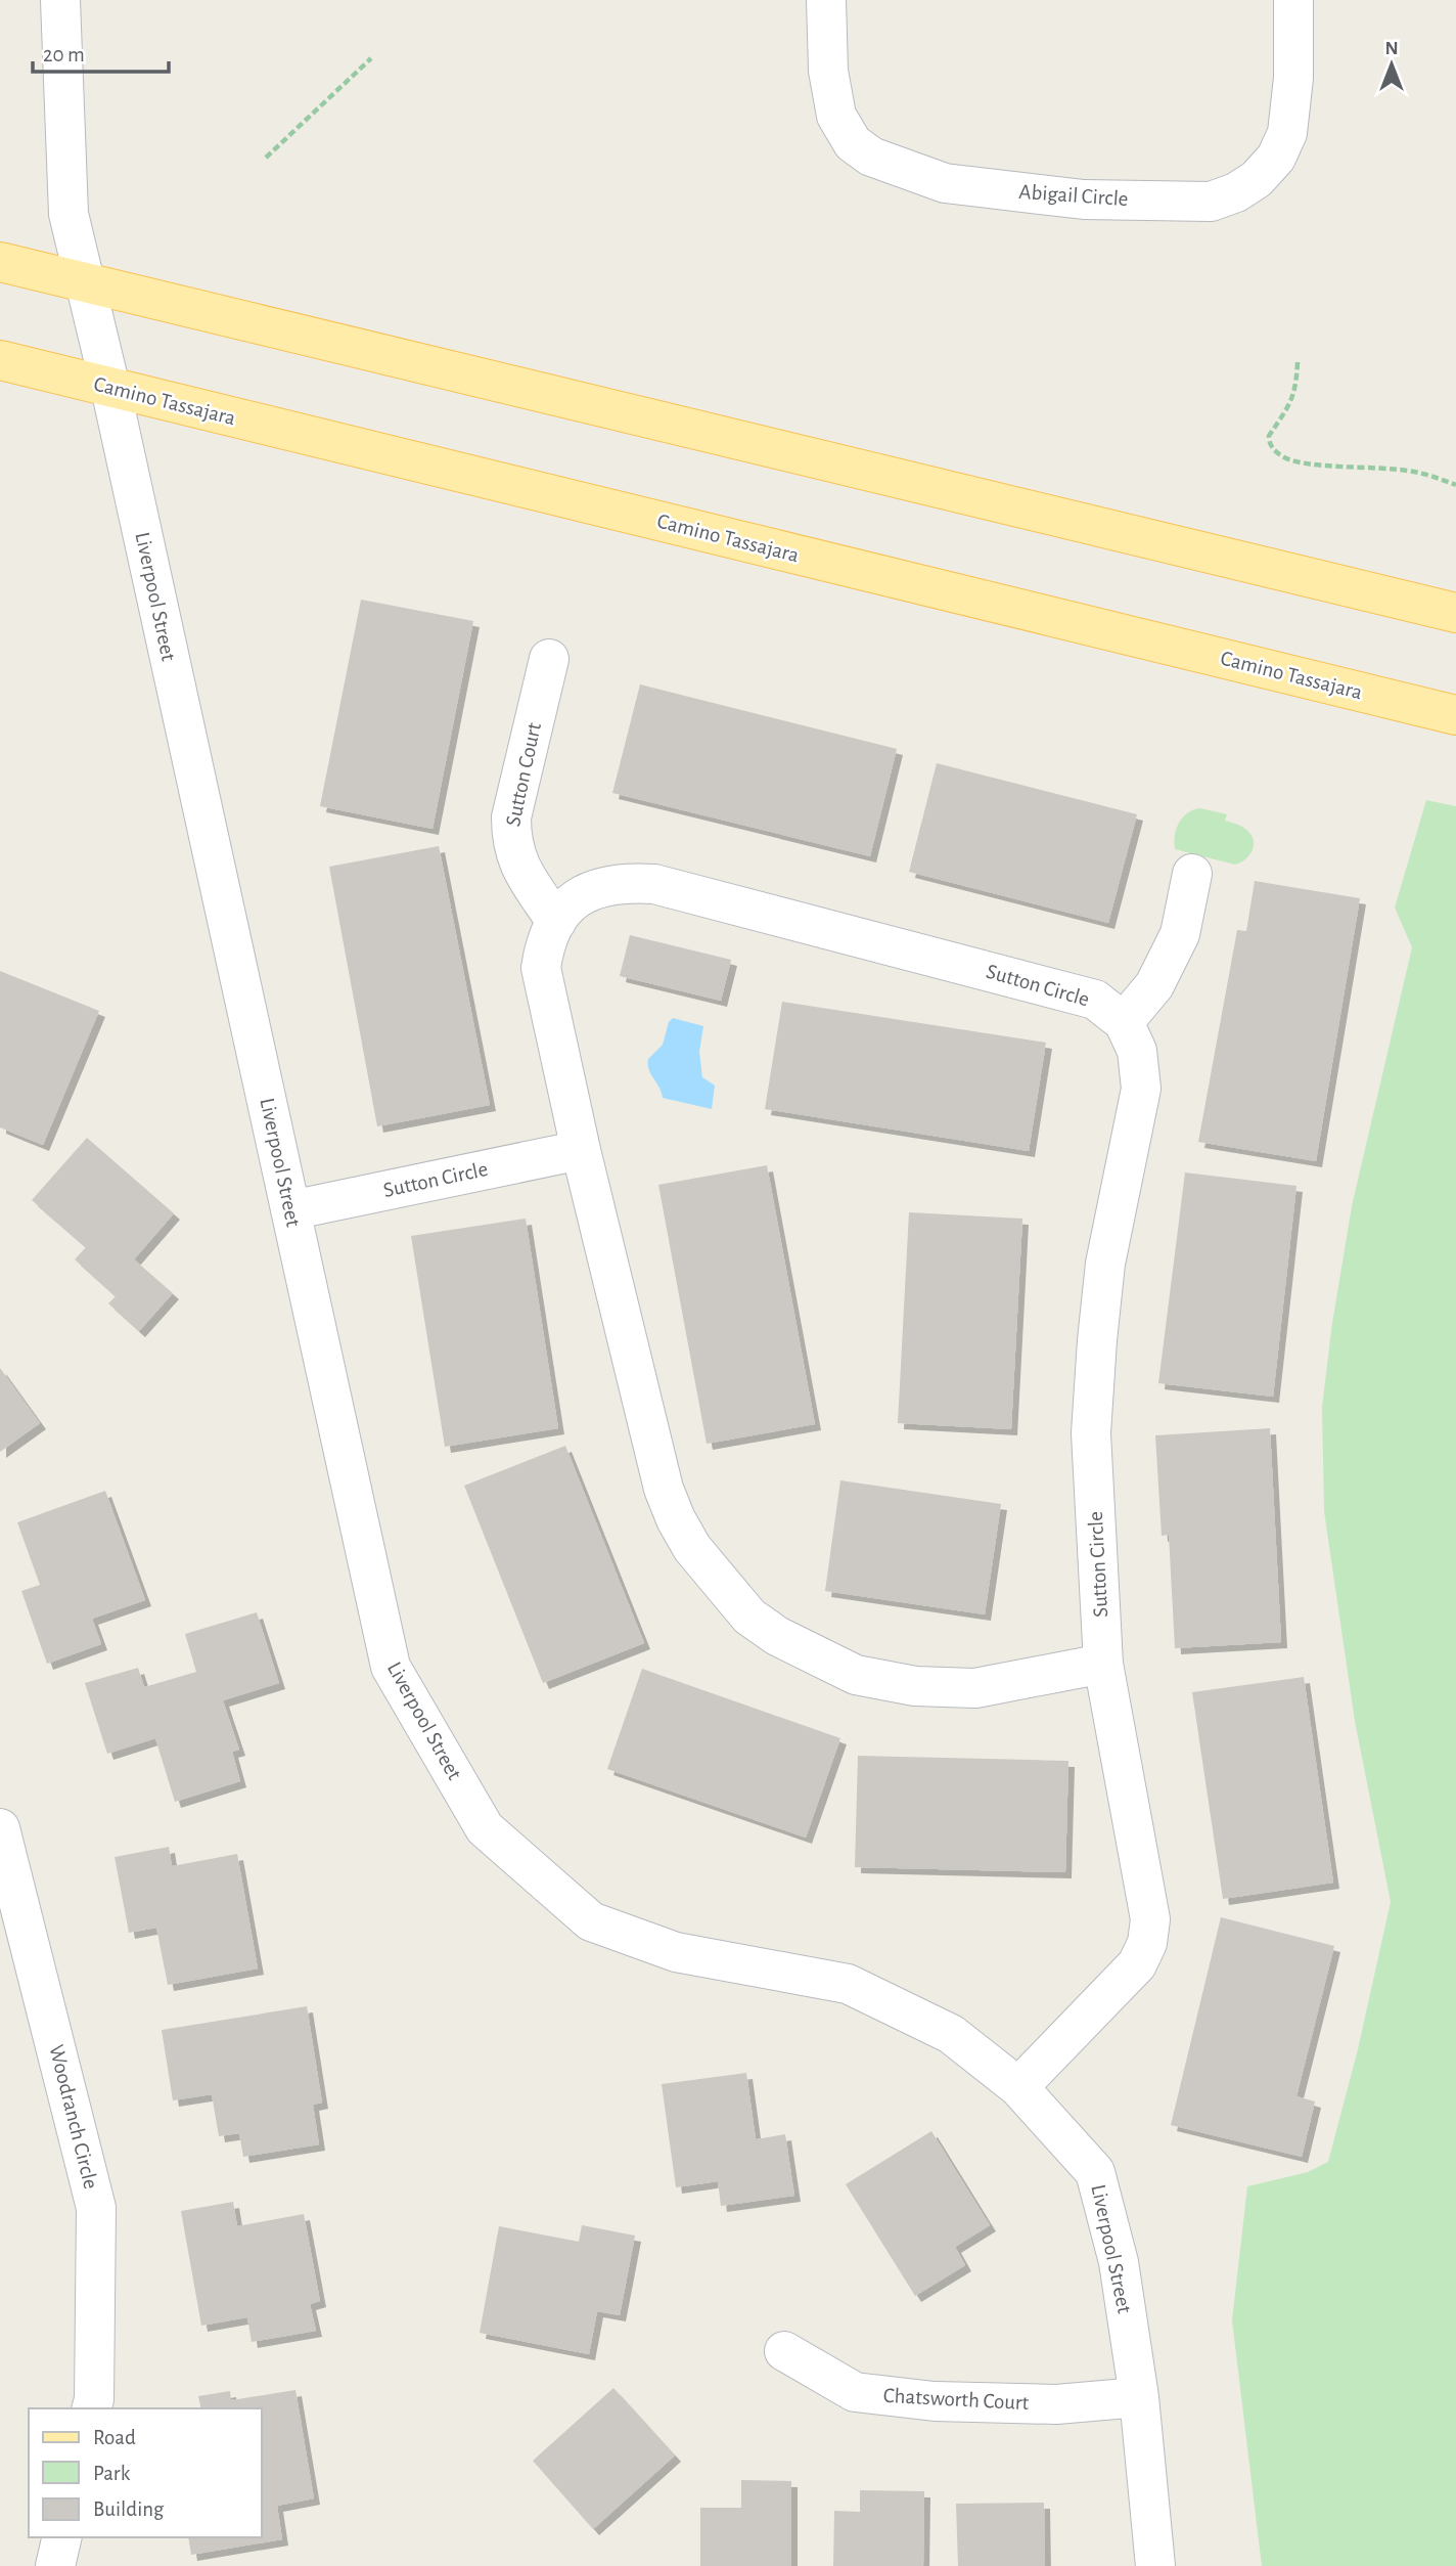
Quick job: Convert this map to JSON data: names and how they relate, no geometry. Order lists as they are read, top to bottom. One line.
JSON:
{"streets":{"main road":["Camino Tassajara"],"street":["Abigail Circle","Liverpool Street","Sutton Court","Sutton Circle","Woodranch Circle","Chatsworth Court"]},"crossings":[["Camino Tassajara","Liverpool Street"],["Liverpool Street","Sutton Circle"],["Liverpool Street","Chatsworth Court"],["Sutton Court","Sutton Circle"]],"legend":["Road","Park","Building"],"scale_bar":"20 m","north":"top"}
